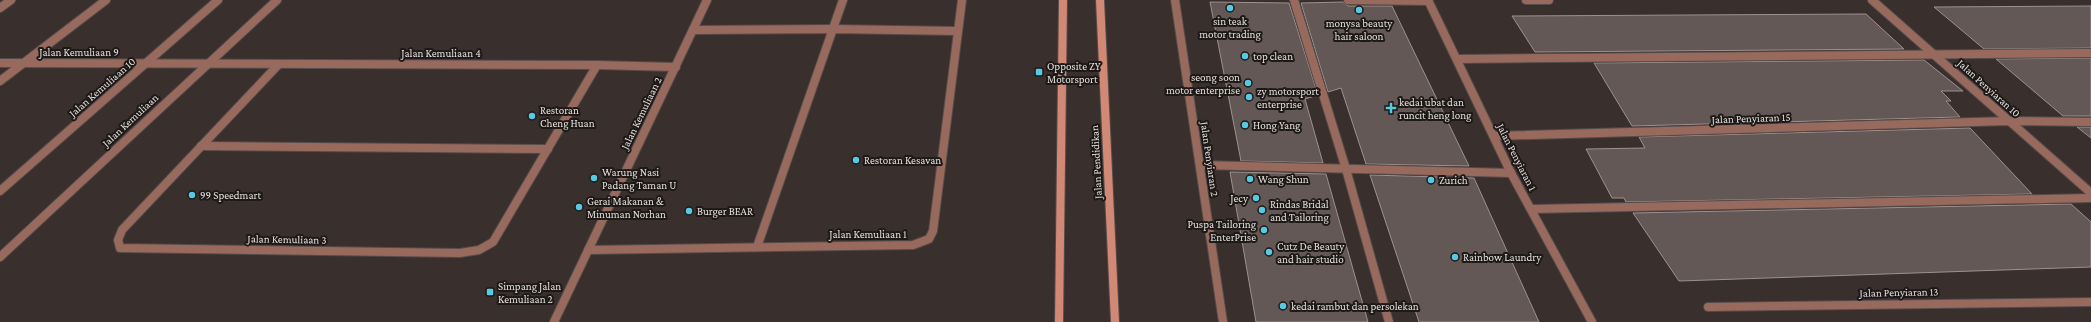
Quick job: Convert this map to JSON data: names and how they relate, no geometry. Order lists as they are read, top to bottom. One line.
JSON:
{"streets":{"main road":["Jalan Pendidikan"],"street":["Jalan Kemuliaan 9","Jalan Kemuliaan 4","Jalan Kemuliaan 10","Jalan Penyiaran 10","Jalan Kemuliaan 2","Jalan Penyiaran 15","Jalan Kemuliaan","Jalan Penyiaran 1","Jalan Penyiaran 2","Jalan Kemuliaan 1","Jalan Kemuliaan 3","Jalan Penyiaran 13"]},"crossings":[["Jalan Kemuliaan 9","Jalan Kemuliaan 4"],["Jalan Kemuliaan 9","Jalan Kemuliaan 10"],["Jalan Kemuliaan 9","Jalan Kemuliaan"],["Jalan Kemuliaan 4","Jalan Kemuliaan 2"],["Jalan Kemuliaan 4","Jalan Kemuliaan"],["Jalan Kemuliaan 4","Jalan Kemuliaan 3"],["Jalan Penyiaran 10","Jalan Penyiaran 15"],["Jalan Kemuliaan 2","Jalan Kemuliaan 1"],["Jalan Penyiaran 15","Jalan Penyiaran 1"]],"places":{"other":["sin teak motor trading","monysa beauty hair saloon","top clean","seong soon motor enterprise","zy motorsport enterprise","Restoran Cheng Huan","Hong Yang","Restoran Kesavan","Warung Nasi Padang Taman U","Wang Shun","Zurich","99 Speedmart","Jecy","Gerai Makanan & Minuman Norhan","Rindas Bridal and Tailoring","Burger BEAR","Puspa Tailoring EnterPrise","Cutz De Beauty and hair studio","Rainbow Laundry","kedai rambut dan persolekan"],"transit":["Opposite ZY Motorsport","Simpang Jalan Kemuliaan 2"],"health":["kedai ubat dan runcit heng long"]}}
